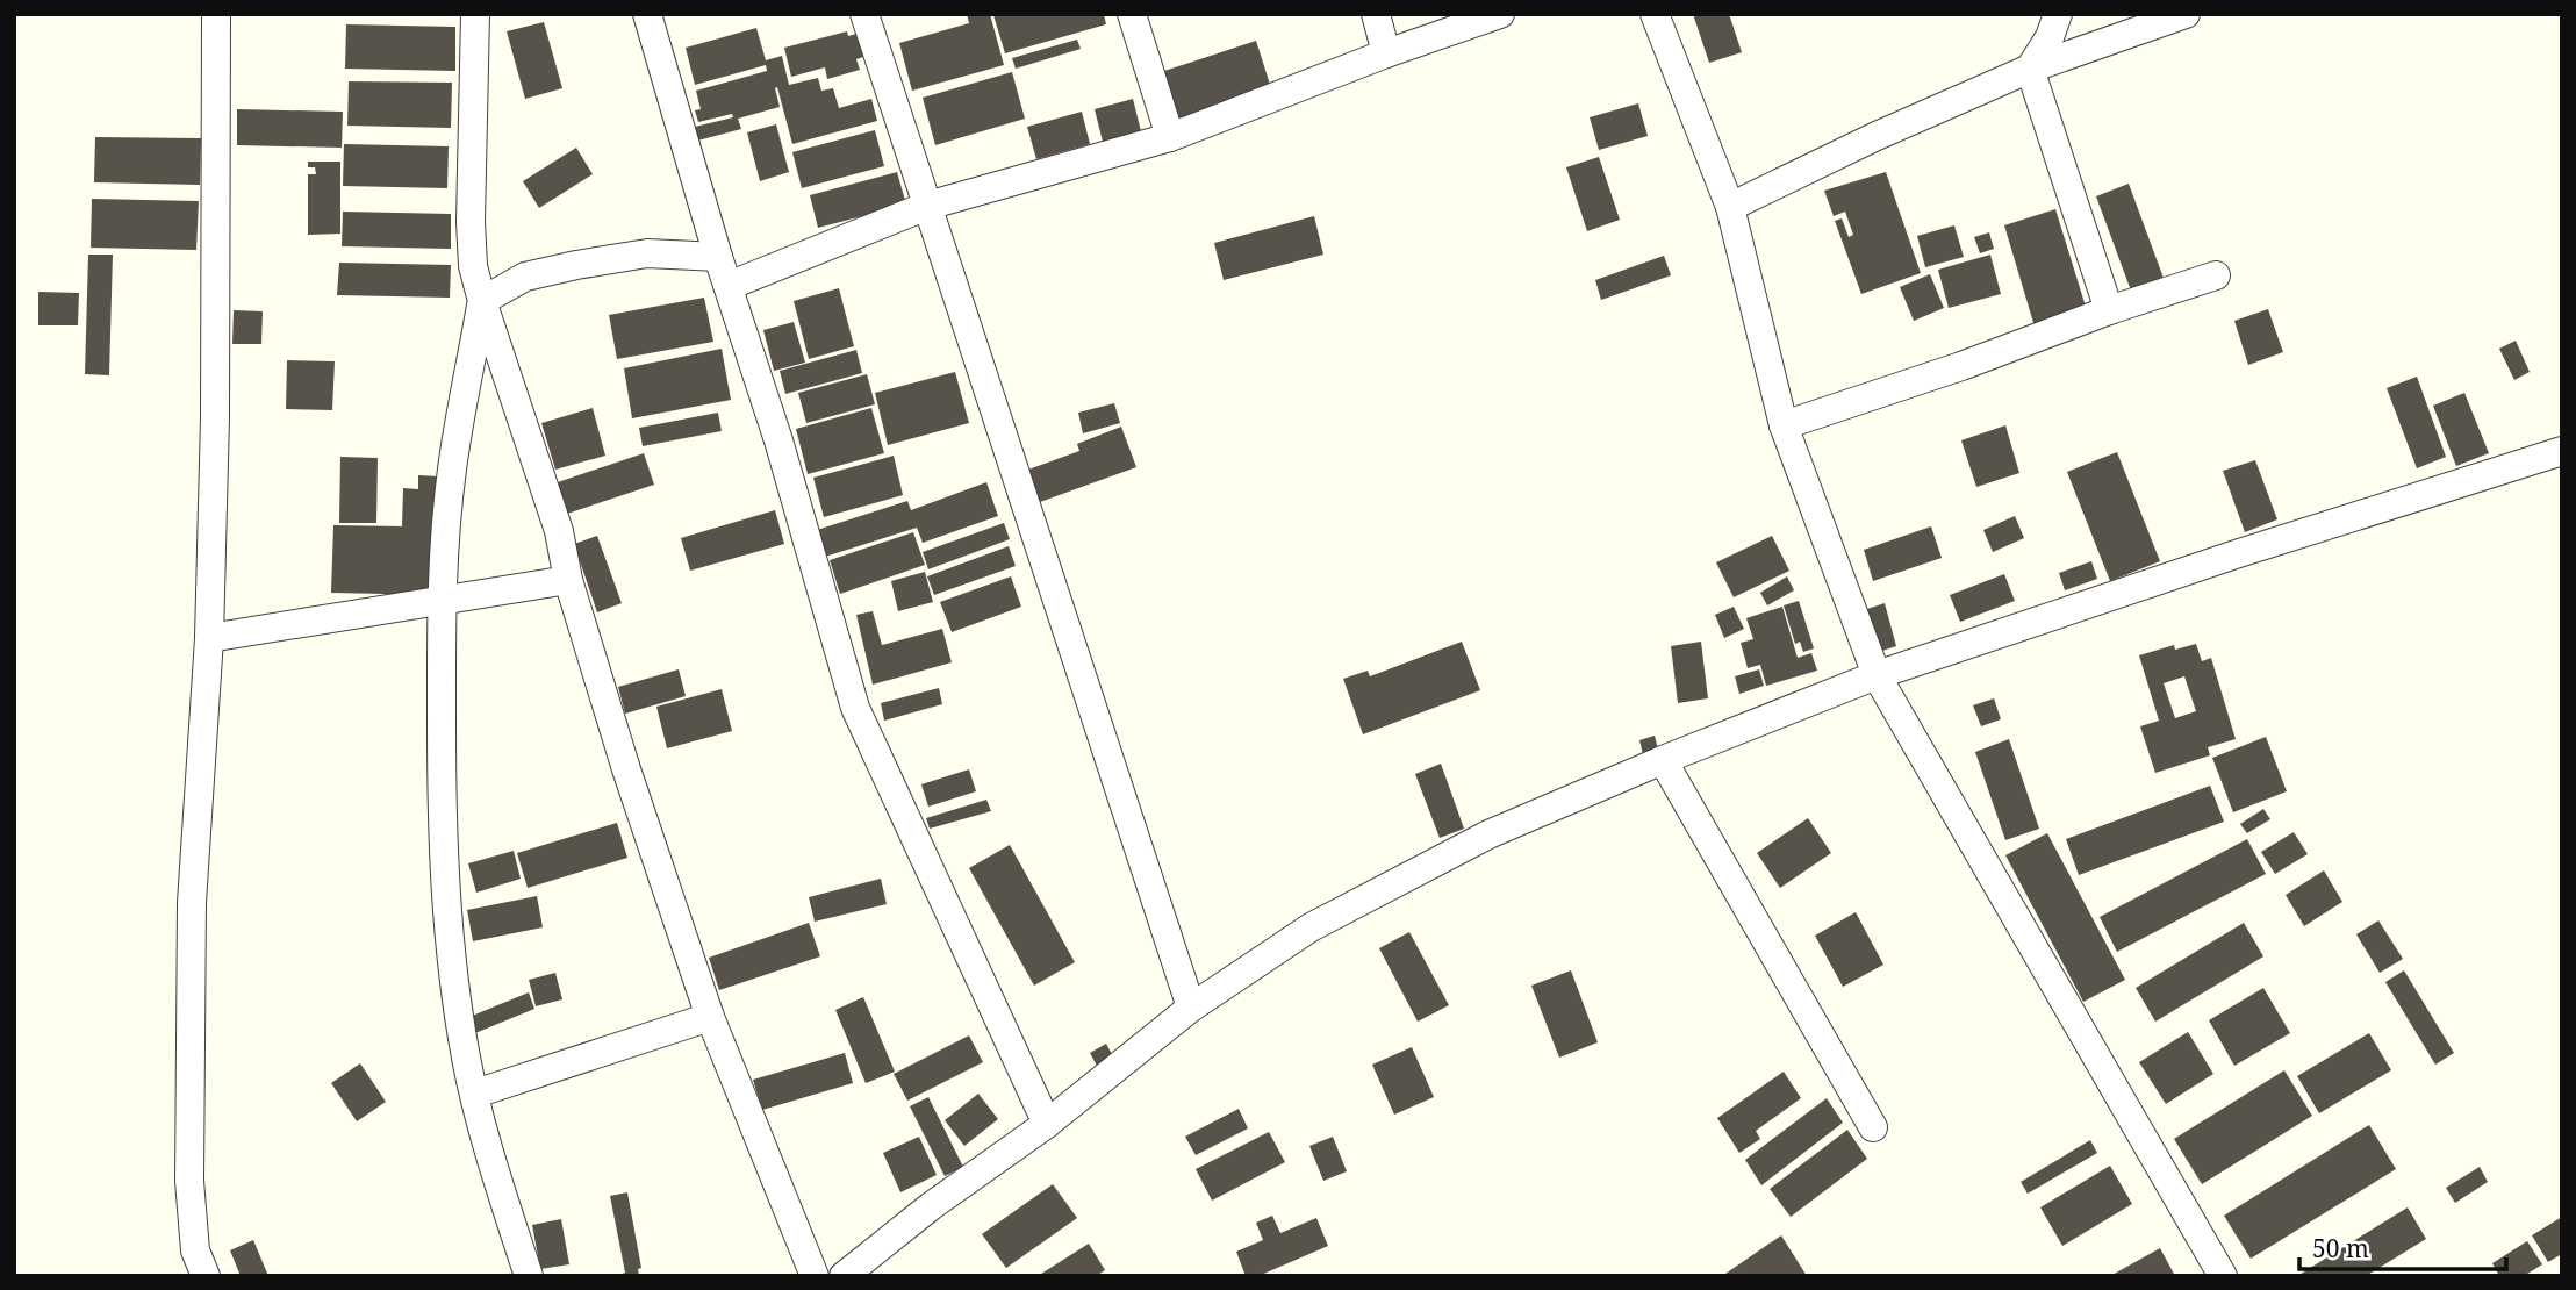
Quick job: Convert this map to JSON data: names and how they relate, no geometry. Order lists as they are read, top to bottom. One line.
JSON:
{"scale_bar":"50 m"}
